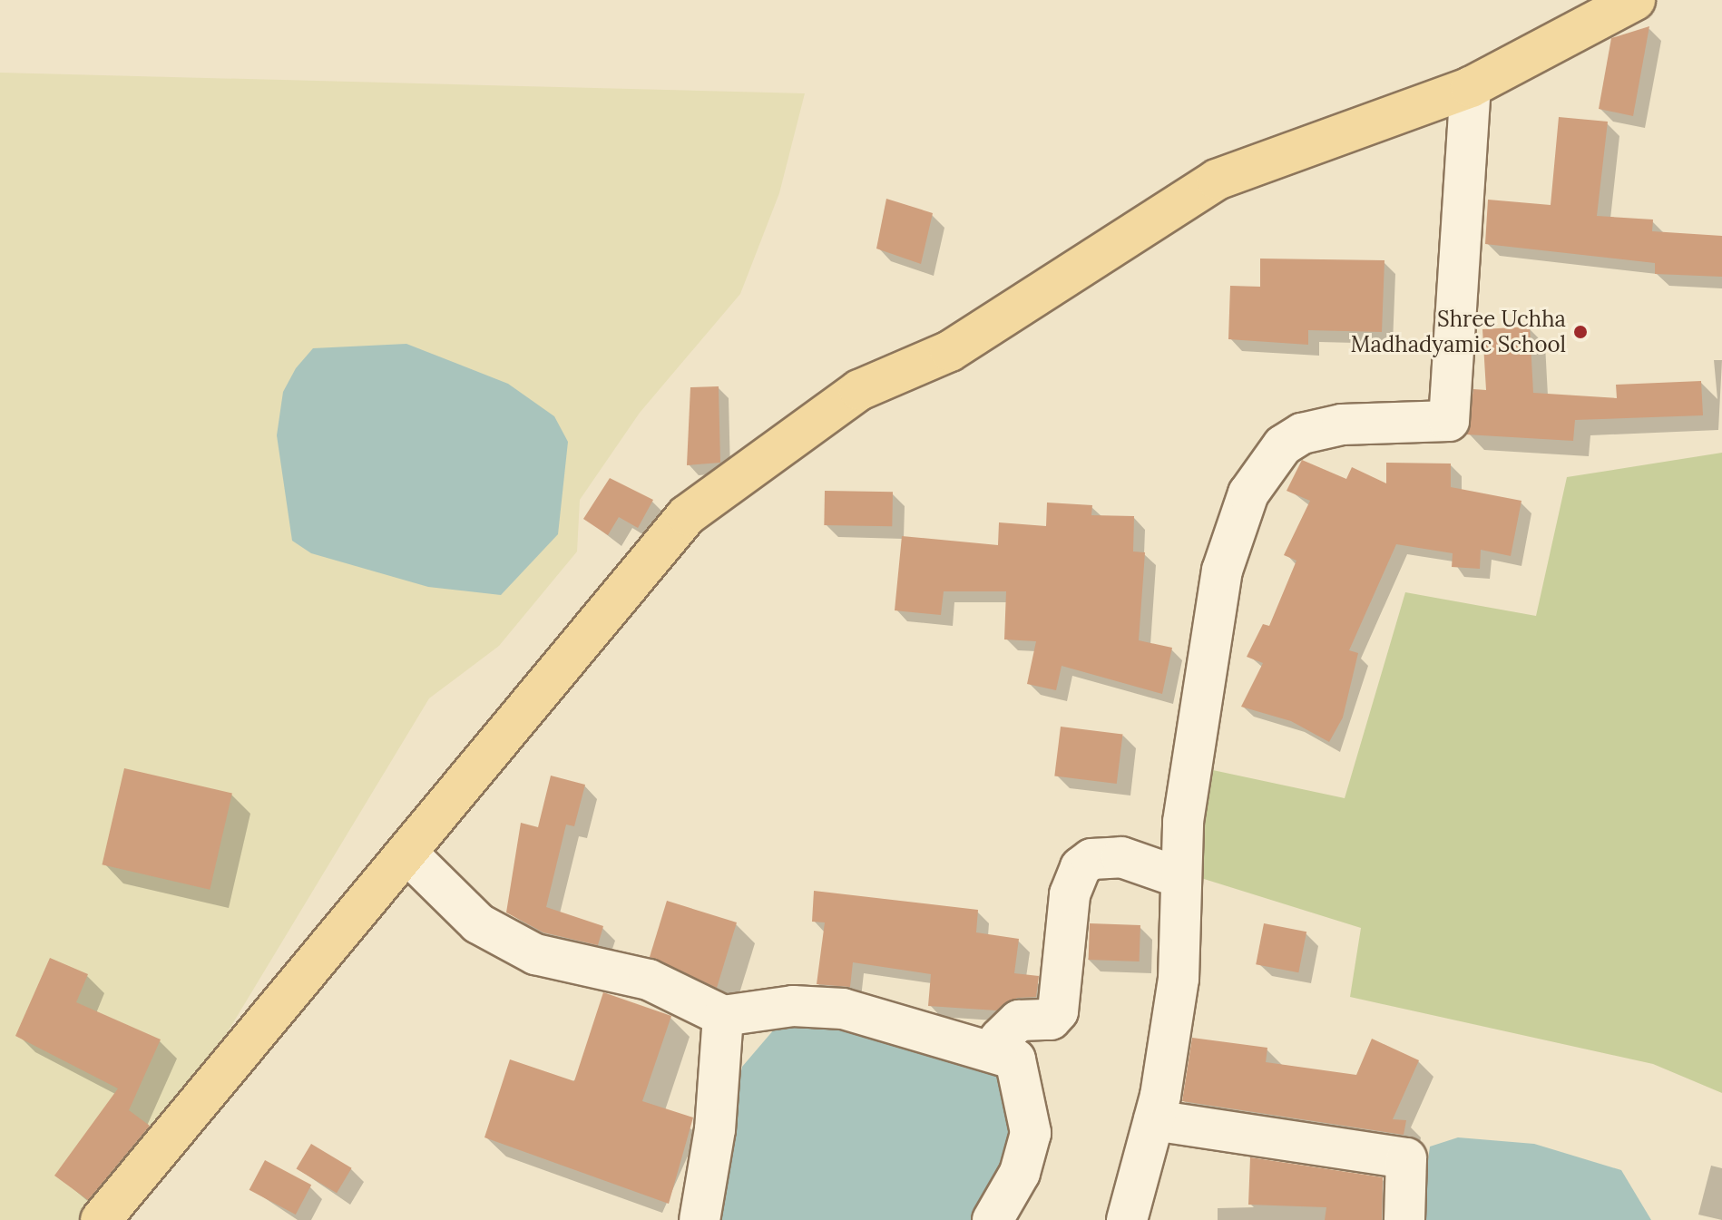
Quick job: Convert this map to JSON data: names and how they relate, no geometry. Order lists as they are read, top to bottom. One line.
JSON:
{"places":["Shree Uchha Madhadyamic School"]}
